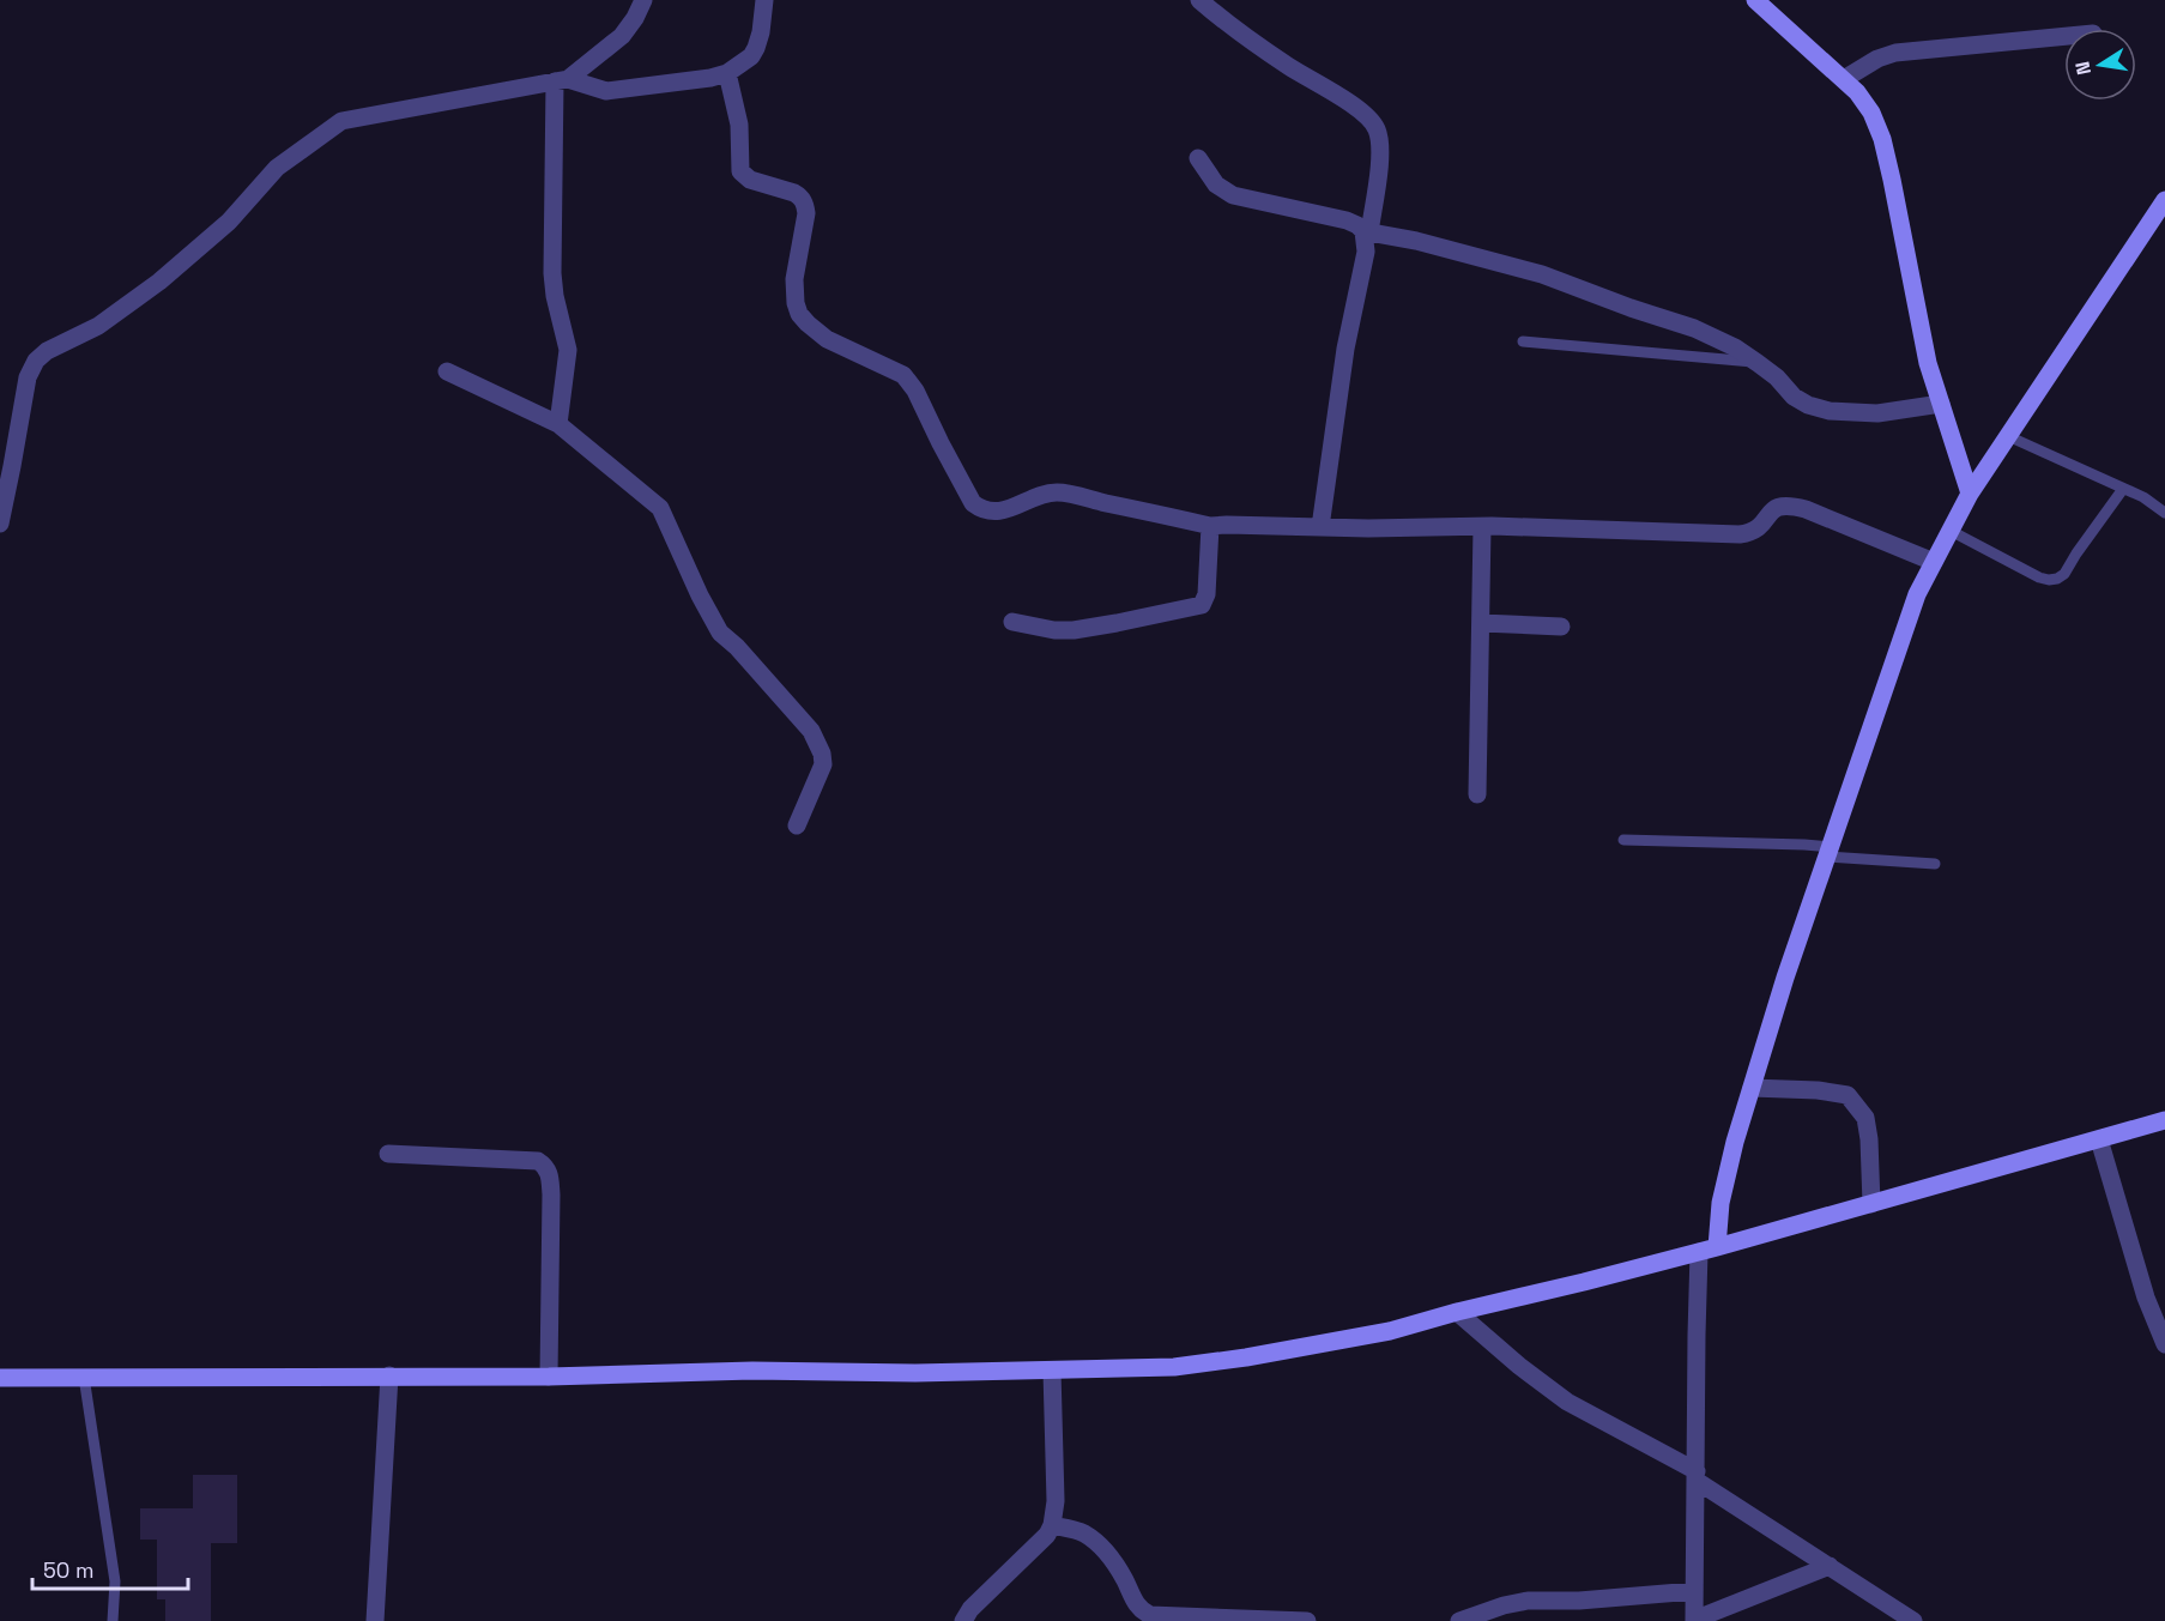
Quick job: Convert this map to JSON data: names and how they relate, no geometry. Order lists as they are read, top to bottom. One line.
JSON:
{"scale_bar":"50 m","north":"left"}
